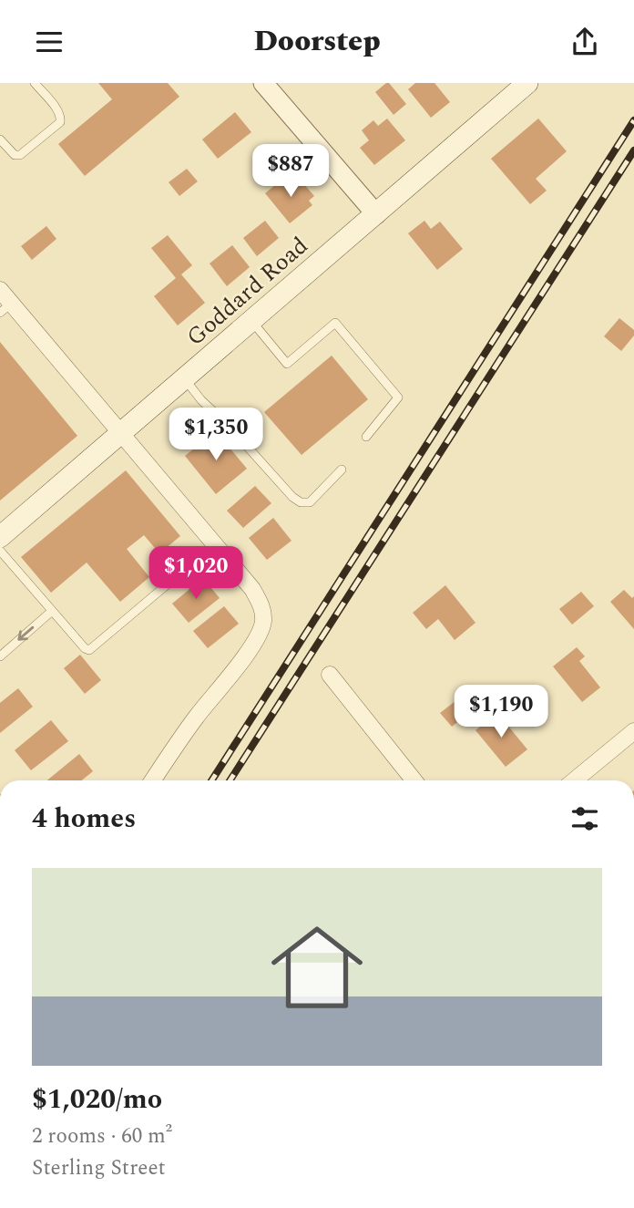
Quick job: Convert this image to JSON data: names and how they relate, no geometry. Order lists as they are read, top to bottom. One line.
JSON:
{"streets":{"main road":["Goddard Road"]},"page":{"header":"Doorstep","price":["$887","$1,350","$1,020","$1,190"],"heading":"4 homes","list":[{"name":"$1,020/mo","note":"2 rooms · 60 m² · Sterling Street"}]}}
